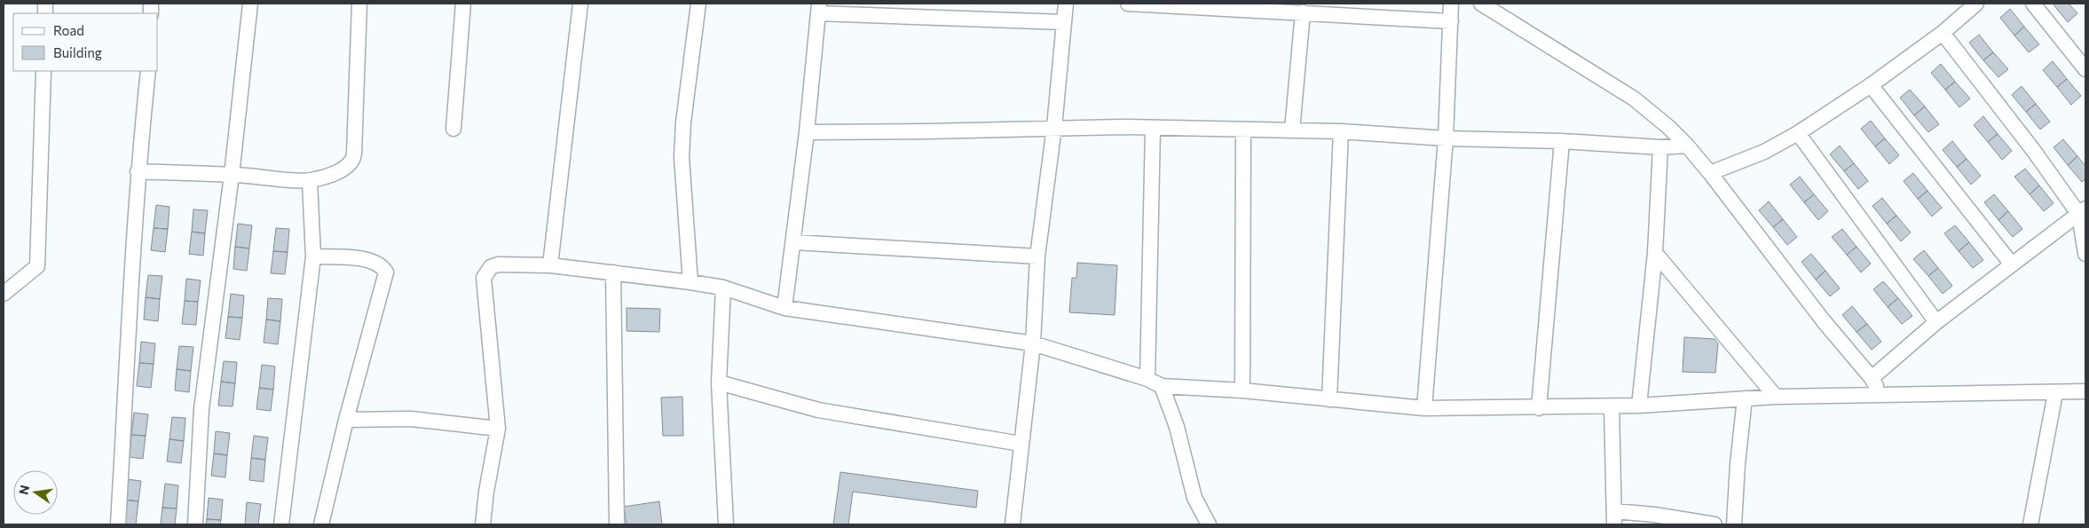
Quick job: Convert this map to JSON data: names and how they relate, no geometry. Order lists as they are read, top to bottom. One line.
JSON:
{"legend":["Road","Building"],"north":"left"}
